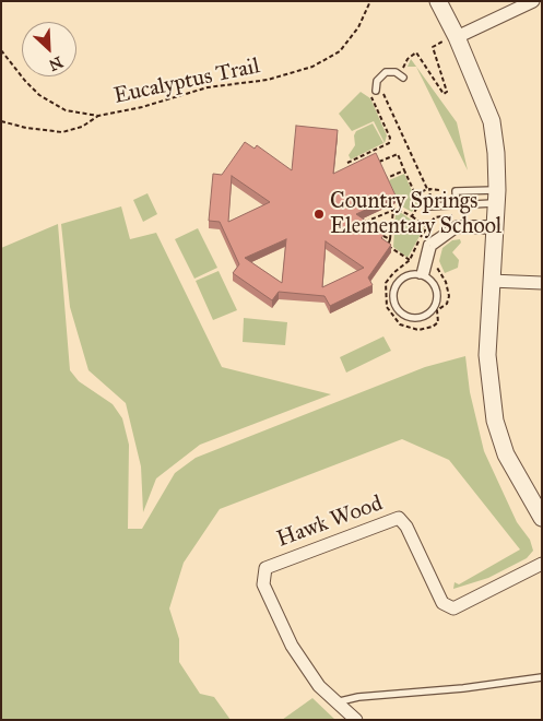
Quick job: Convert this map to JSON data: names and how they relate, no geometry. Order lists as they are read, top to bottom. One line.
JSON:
{"streets":{"street":["Hawk Wood"],"path":["Eucalyptus Trail"]},"places":["Country Springs Elementary School"],"north":"bottom right"}
